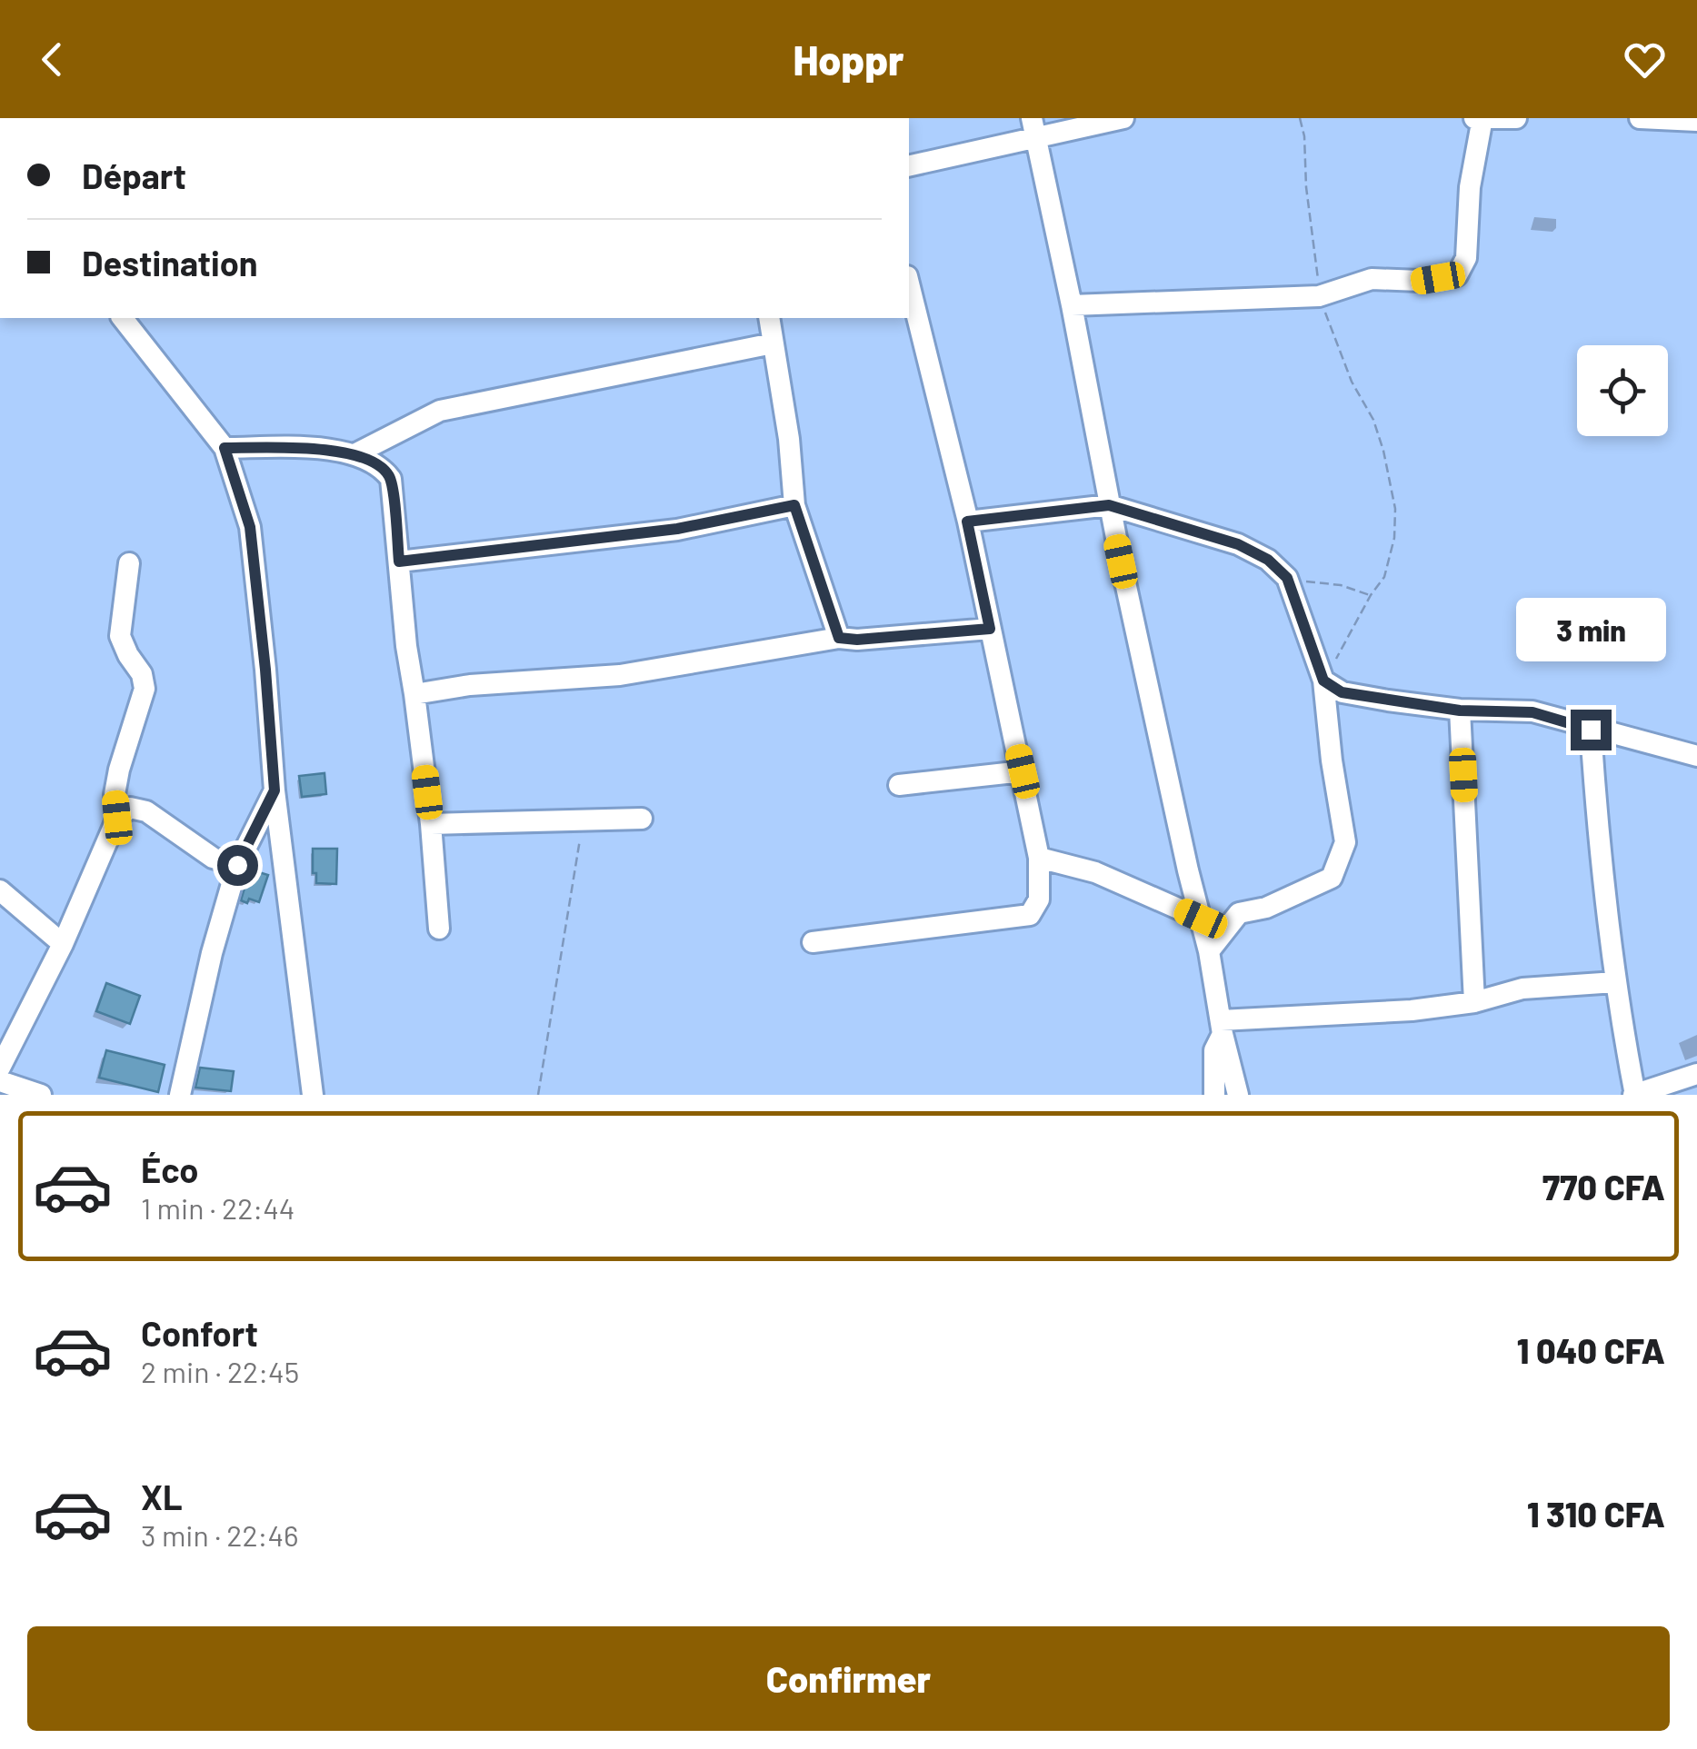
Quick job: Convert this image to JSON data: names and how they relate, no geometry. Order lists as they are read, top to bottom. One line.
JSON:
{"page":{"header":"Hoppr","banner":["Départ","Destination"],"bubble":"3 min","list":[{"name":"Éco","note":"1 min · 22:44","value":"770 CFA"},{"name":"Confort","note":"2 min · 22:45","value":"1 040 CFA"},{"name":"XL","note":"3 min · 22:46","value":"1 310 CFA"}],"buttons":"Confirmer"}}
